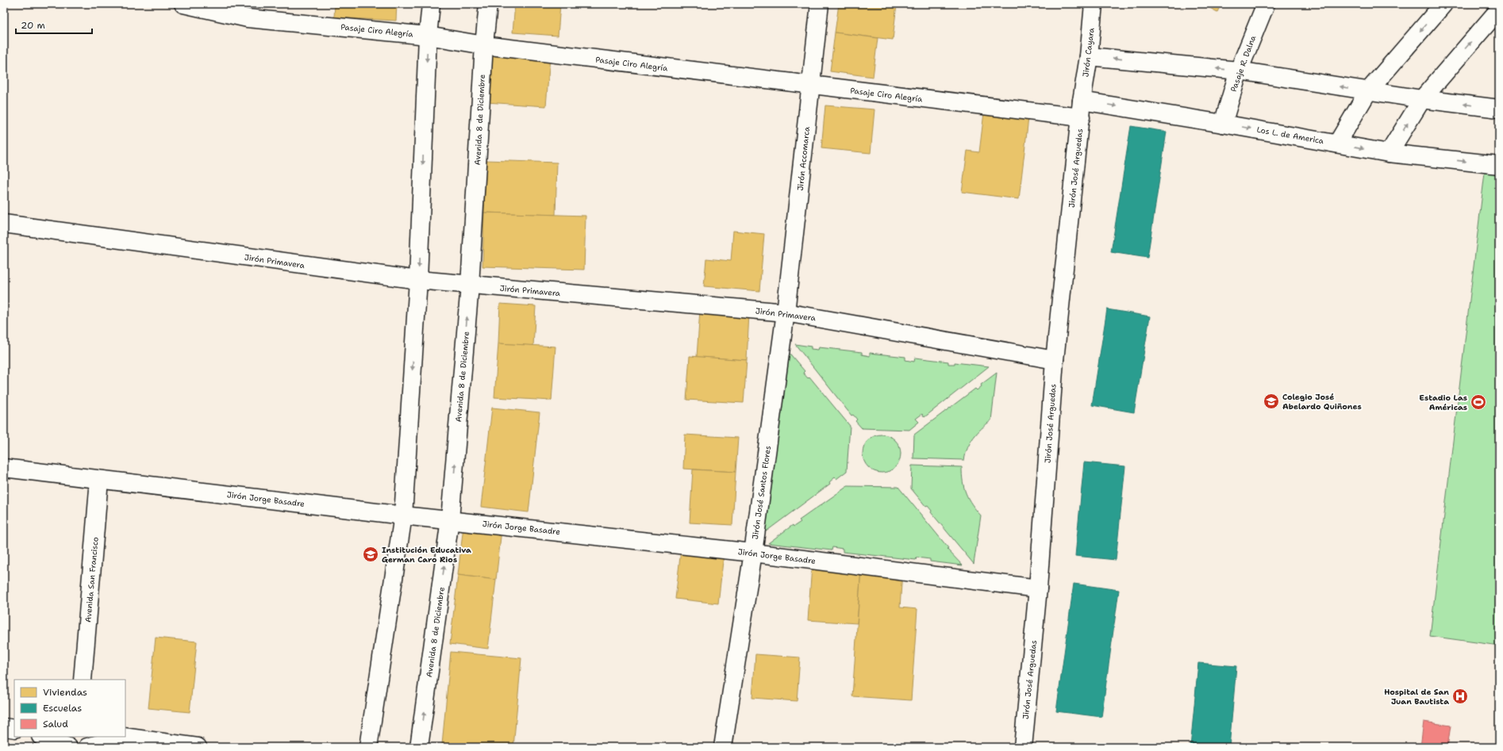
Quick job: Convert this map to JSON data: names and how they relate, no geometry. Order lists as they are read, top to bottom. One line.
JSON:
{"streets":{"street":["Pasaje Ciro Alegría","Jirón Cayara","Pasaje R. Dalna","Avenida 8 de Diciembre","Los L. de America","Jirón Accomarca","Jirón José Arguedas","Jirón Primavera","Jirón José Santos Flores","Jirón Jorge Basadre","Avenida San Francisco"]},"crossings":[["Pasaje Ciro Alegría","Jirón Cayara"],["Pasaje Ciro Alegría","Avenida 8 de Diciembre"],["Pasaje Ciro Alegría","Los L. de America"],["Pasaje Ciro Alegría","Jirón Accomarca"],["Pasaje Ciro Alegría","Jirón José Arguedas"],["Jirón Cayara","Los L. de America"],["Jirón Cayara","Jirón José Arguedas"],["Pasaje R. Dalna","Los L. de America"],["Avenida 8 de Diciembre","Jirón Primavera"],["Avenida 8 de Diciembre","Jirón Jorge Basadre"],["Los L. de America","Jirón José Arguedas"],["Jirón Accomarca","Jirón Primavera"],["Jirón Accomarca","Jirón José Santos Flores"],["Jirón José Arguedas","Jirón Primavera"],["Jirón José Arguedas","Jirón Jorge Basadre"],["Jirón Primavera","Jirón José Santos Flores"],["Jirón José Santos Flores","Jirón Jorge Basadre"],["Jirón Jorge Basadre","Avenida San Francisco"]],"places":{"school or university":["Colegio José Abelardo Quiñones","Institución Educativa German Caro Rios"],"sports":["Estadio Las Américas"],"hospital":["Hospital de San Juan Bautista"]},"legend":["Viviendas","Escuelas","Salud"],"scale_bar":"20 m"}
